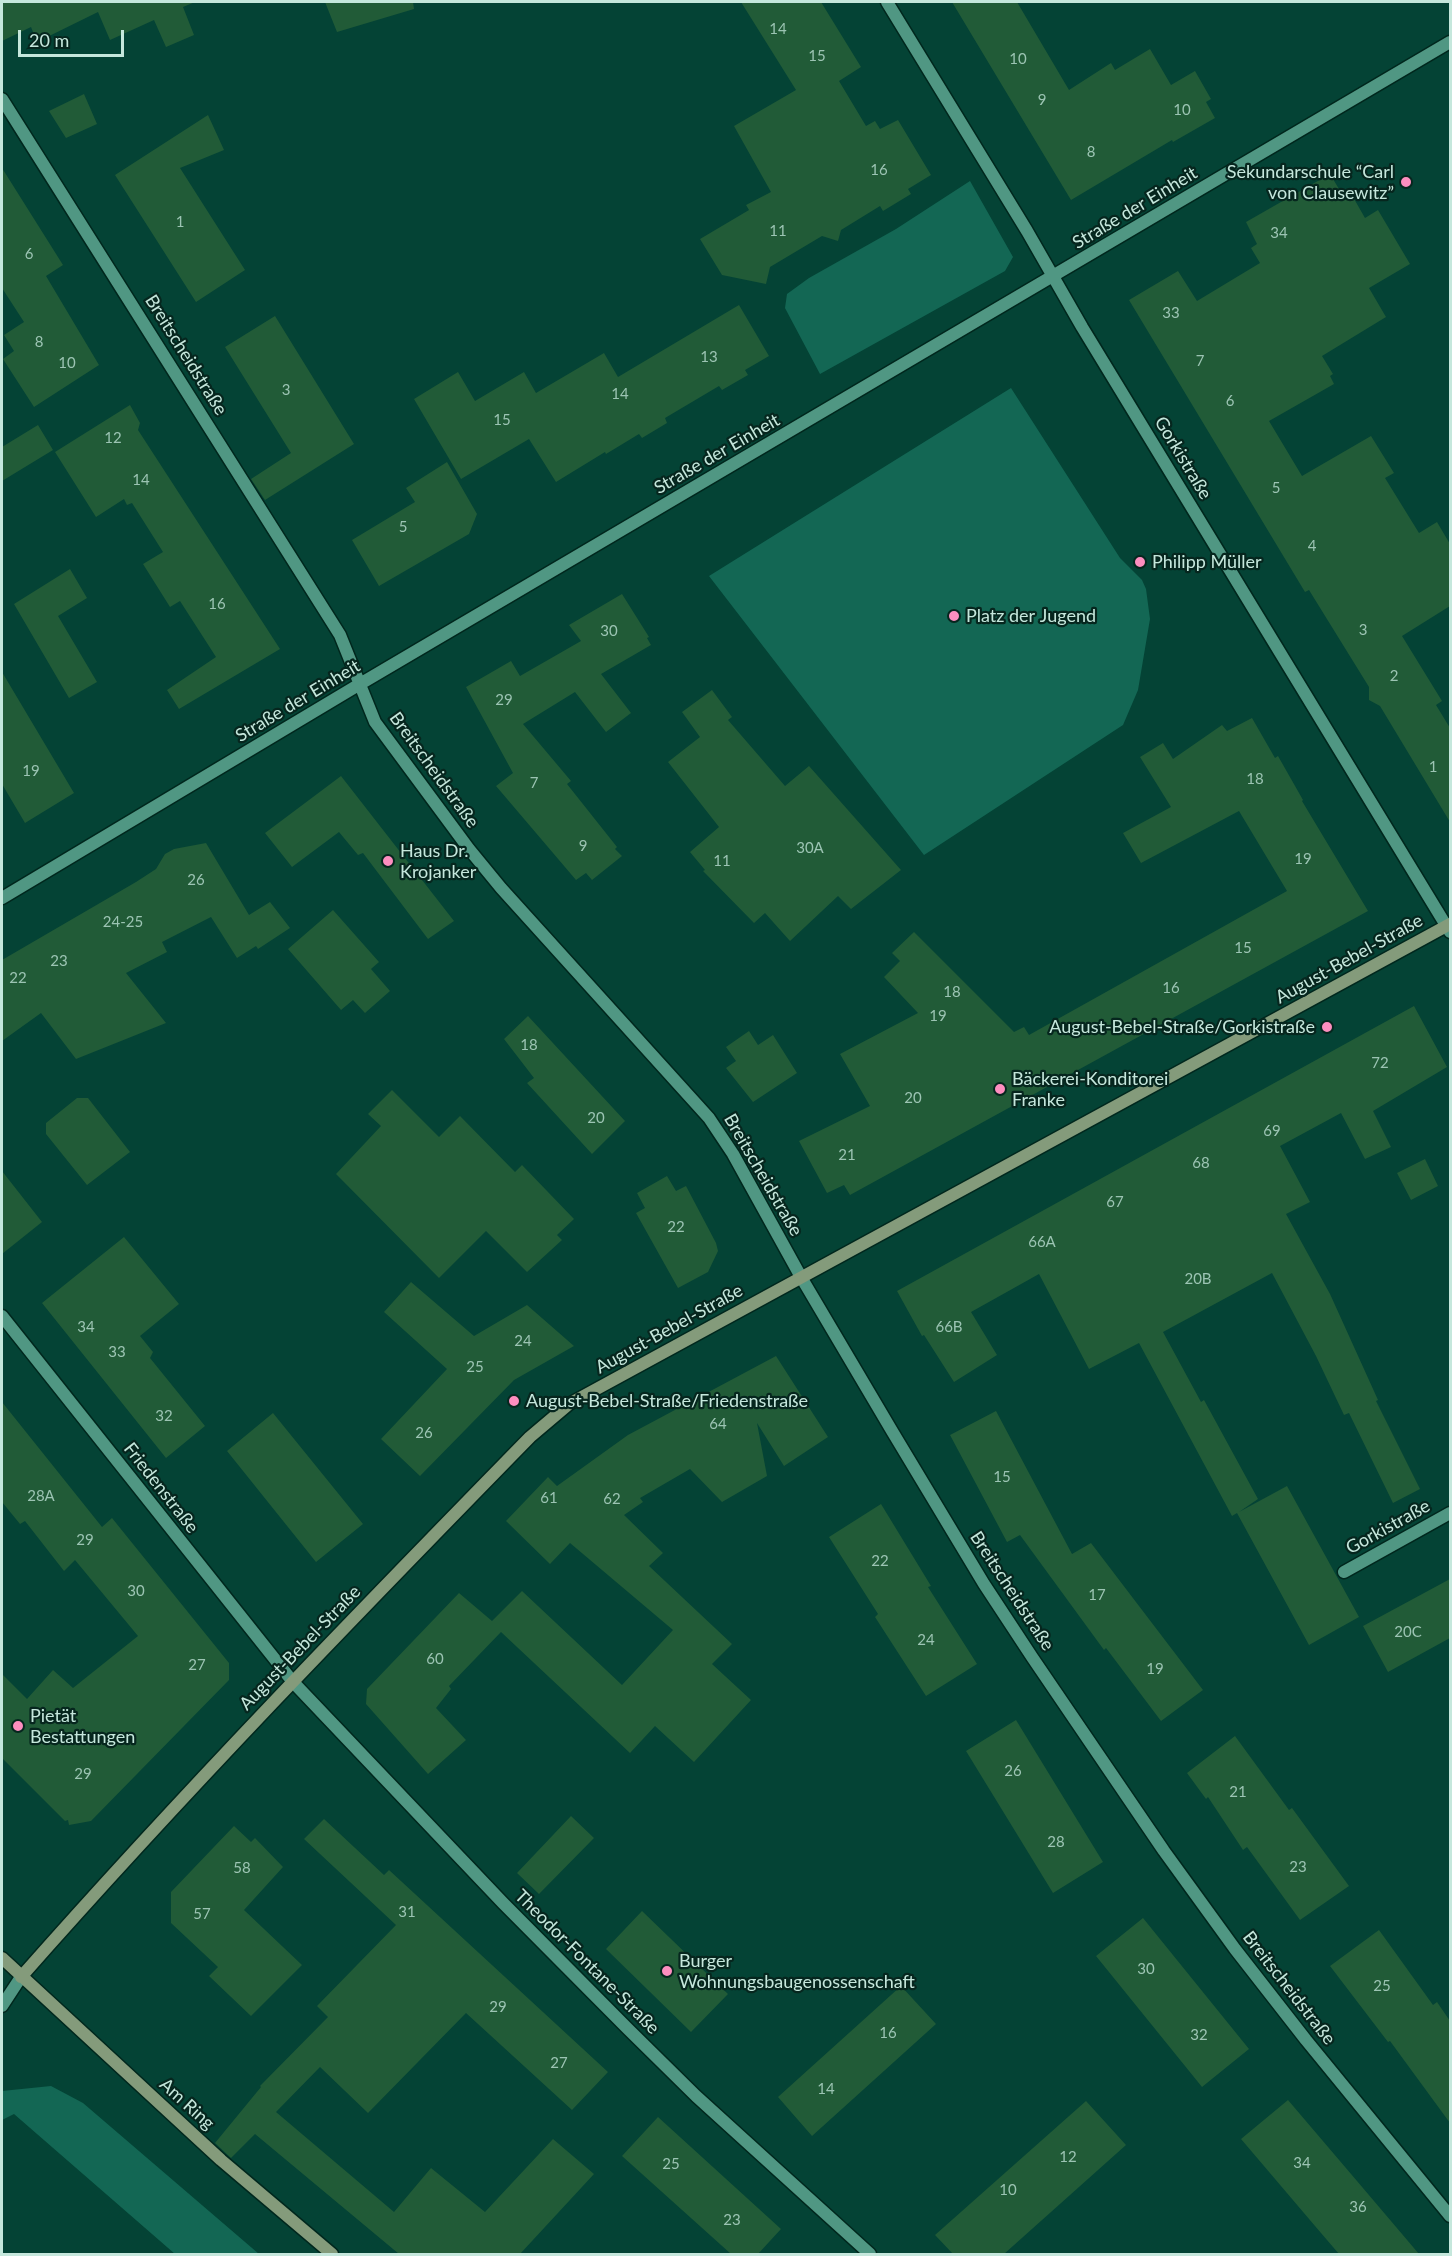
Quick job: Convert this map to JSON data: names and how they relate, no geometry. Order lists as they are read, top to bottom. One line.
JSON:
{"streets":{"street":["Straße der Einheit","Breitscheidstraße","Gorkistraße","August-Bebel-Straße","Friedenstraße","Theodor-Fontane-Straße","Am Ring"]},"crossings":[["Straße der Einheit","Breitscheidstraße"],["Straße der Einheit","Gorkistraße"],["Breitscheidstraße","August-Bebel-Straße"],["Gorkistraße","August-Bebel-Straße"],["August-Bebel-Straße","Friedenstraße"],["August-Bebel-Straße","Theodor-Fontane-Straße"],["August-Bebel-Straße","Am Ring"],["Friedenstraße","Theodor-Fontane-Straße"]],"places":["Sekundarschule “Carl von Clausewitz”","Philipp Müller","Platz der Jugend","Haus Dr. Krojanker","August-Bebel-Straße/Gorkistraße","Bäckerei-Konditorei Franke","August-Bebel-Straße/Friedenstraße","Pietät Bestattungen","Burger Wohnungsbaugenossenschaft"],"house_numbers":["14","15","10","9","10","8","16","1","11","34","6","33","8","13","7","10","3","14","6","15","12","14","5","5","4","16","3","30","2","29","1","19","18","7","9","30A","19","11","26","24-25","15","23","22","16","18","19","18","72","20","20","69","21","68","67","22","66A","20B","34","66B","24","33","25","32","64","26","15","28A","61","62","29","22","30","17","20C","24","60","27","19","26","29","21","28","23","58","31","57","30","25","29","16","32","27","14","12","34","25","10","36","23"],"scale_bar":"20 m"}
